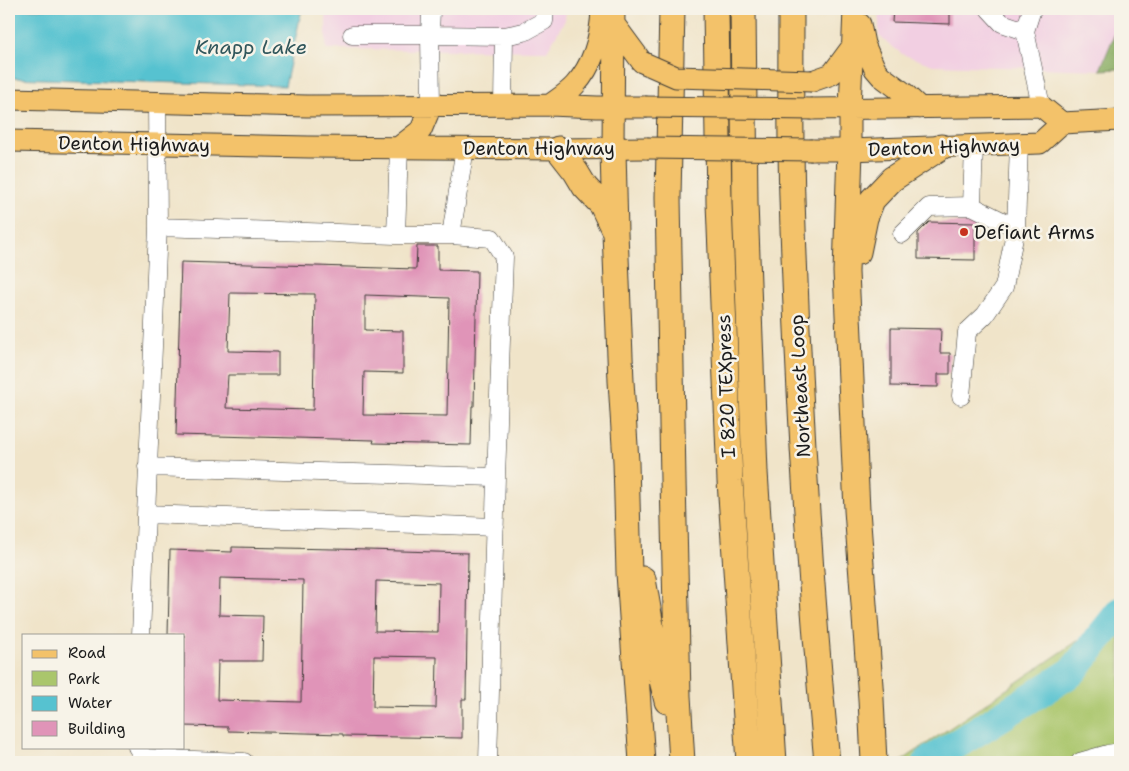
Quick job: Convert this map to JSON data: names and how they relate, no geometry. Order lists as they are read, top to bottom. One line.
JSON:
{"streets":{"highway":["I 820 TEXpress","Northeast Loop"],"main road":["Denton Highway"]},"water":["Knapp Lake"],"places":["Defiant Arms"],"legend":["Road","Park","Water","Building"]}
